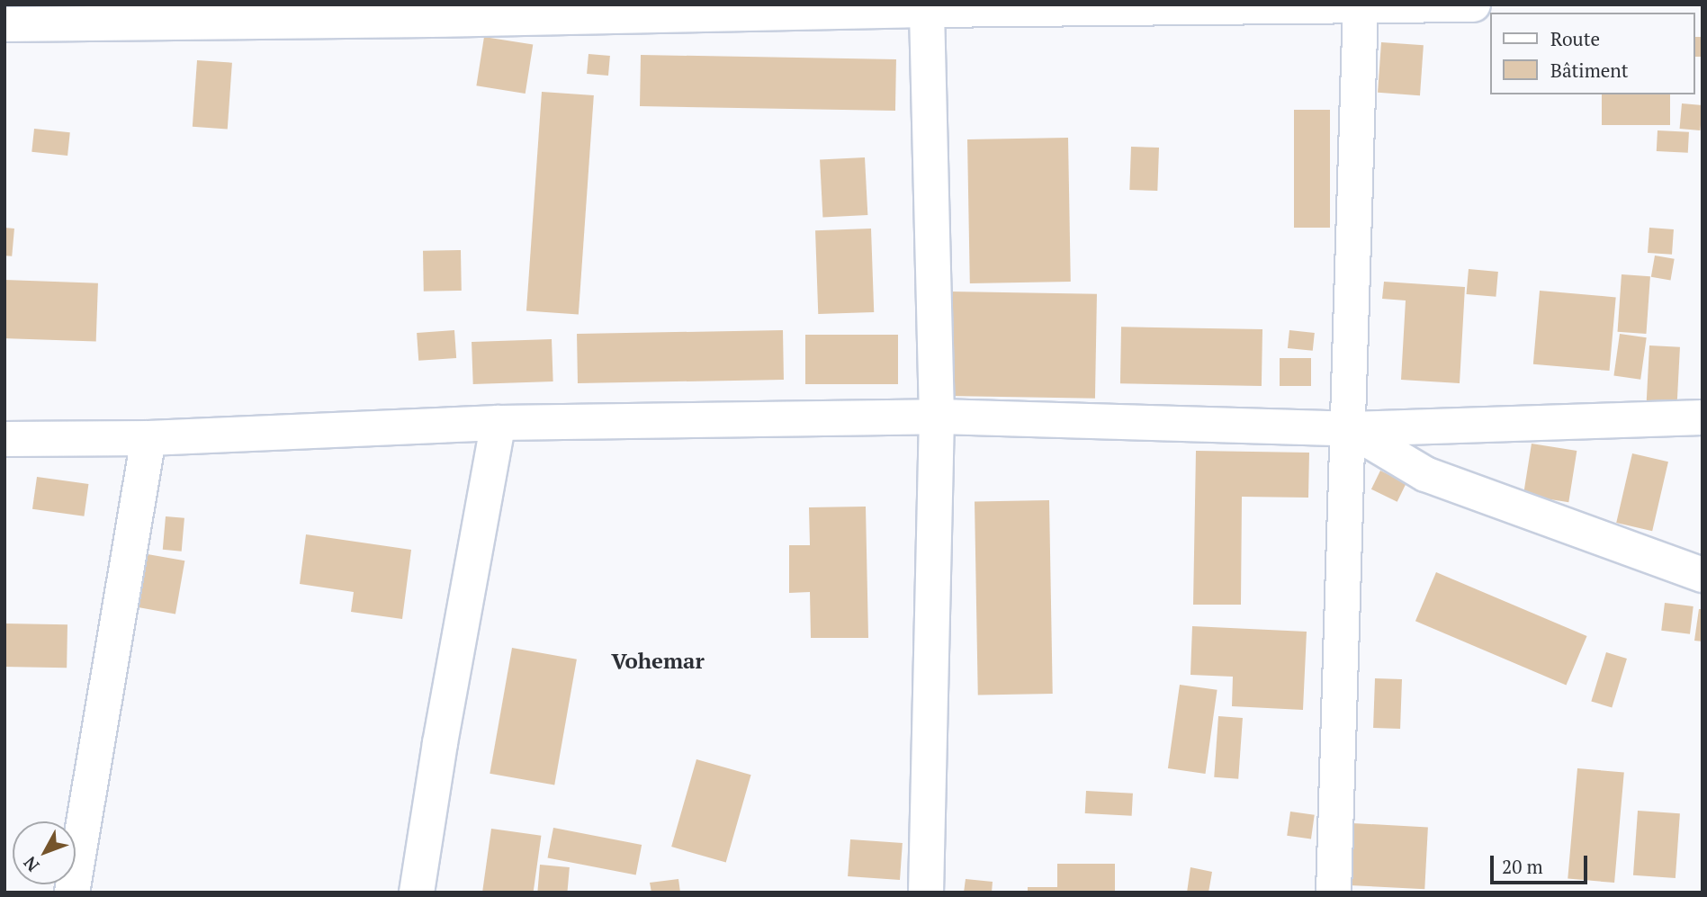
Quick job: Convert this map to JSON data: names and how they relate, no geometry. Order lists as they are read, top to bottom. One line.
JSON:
{"districts":["Vohemar"],"legend":["Route","Bâtiment"],"scale_bar":"20 m","north":"bottom left"}
